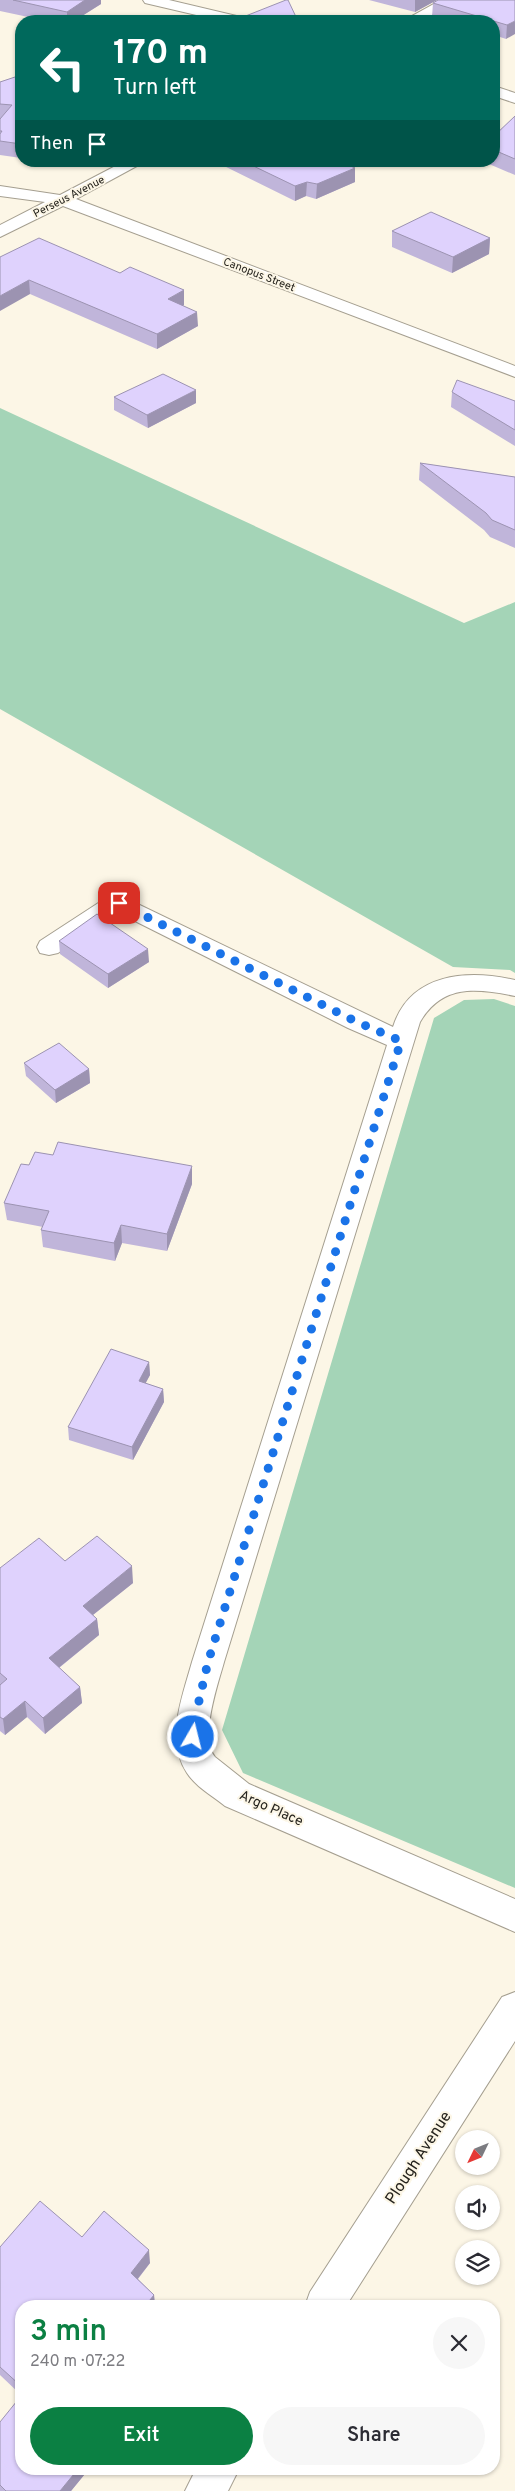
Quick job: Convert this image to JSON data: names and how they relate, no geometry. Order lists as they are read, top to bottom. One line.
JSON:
{"streets":{"street":["Perseus Avenue","Canopus Street","Argo Place","Plough Avenue"]},"crossings":[["Perseus Avenue","Canopus Street"]],"north":"bottom left","page":{"turn":["170 m","Turn left"],"then":"Then","heading":["3 min","240 m · 07:22"],"buttons":["Exit","Share"]}}
